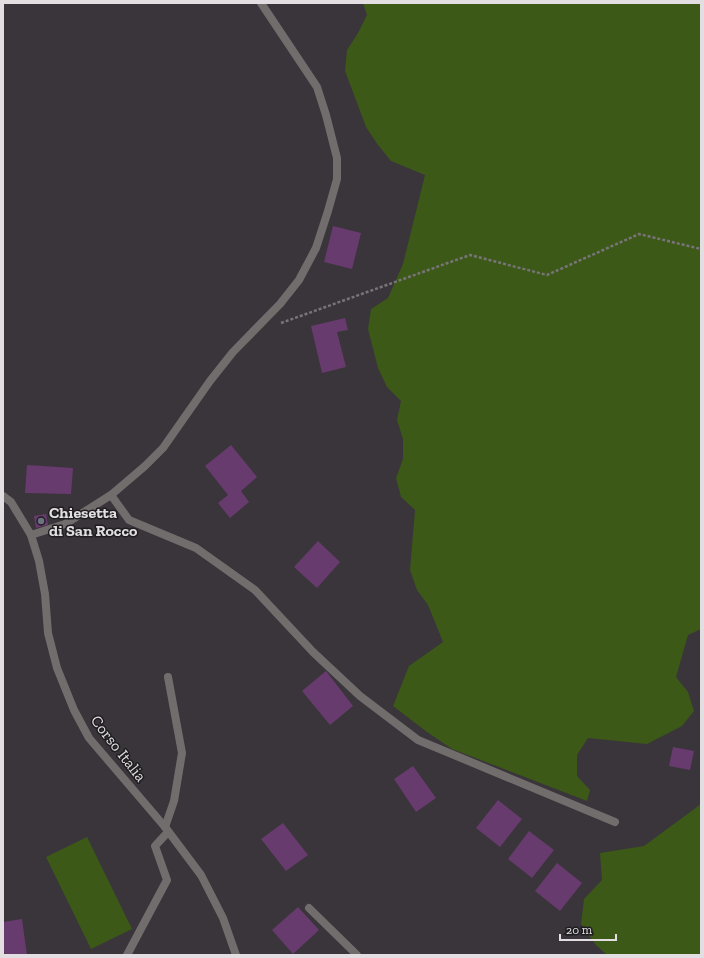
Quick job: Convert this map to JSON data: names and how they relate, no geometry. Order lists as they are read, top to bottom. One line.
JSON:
{"streets":{"street":["Corso Italia"]},"places":["Chiesetta di San Rocco"],"scale_bar":"20 m"}
